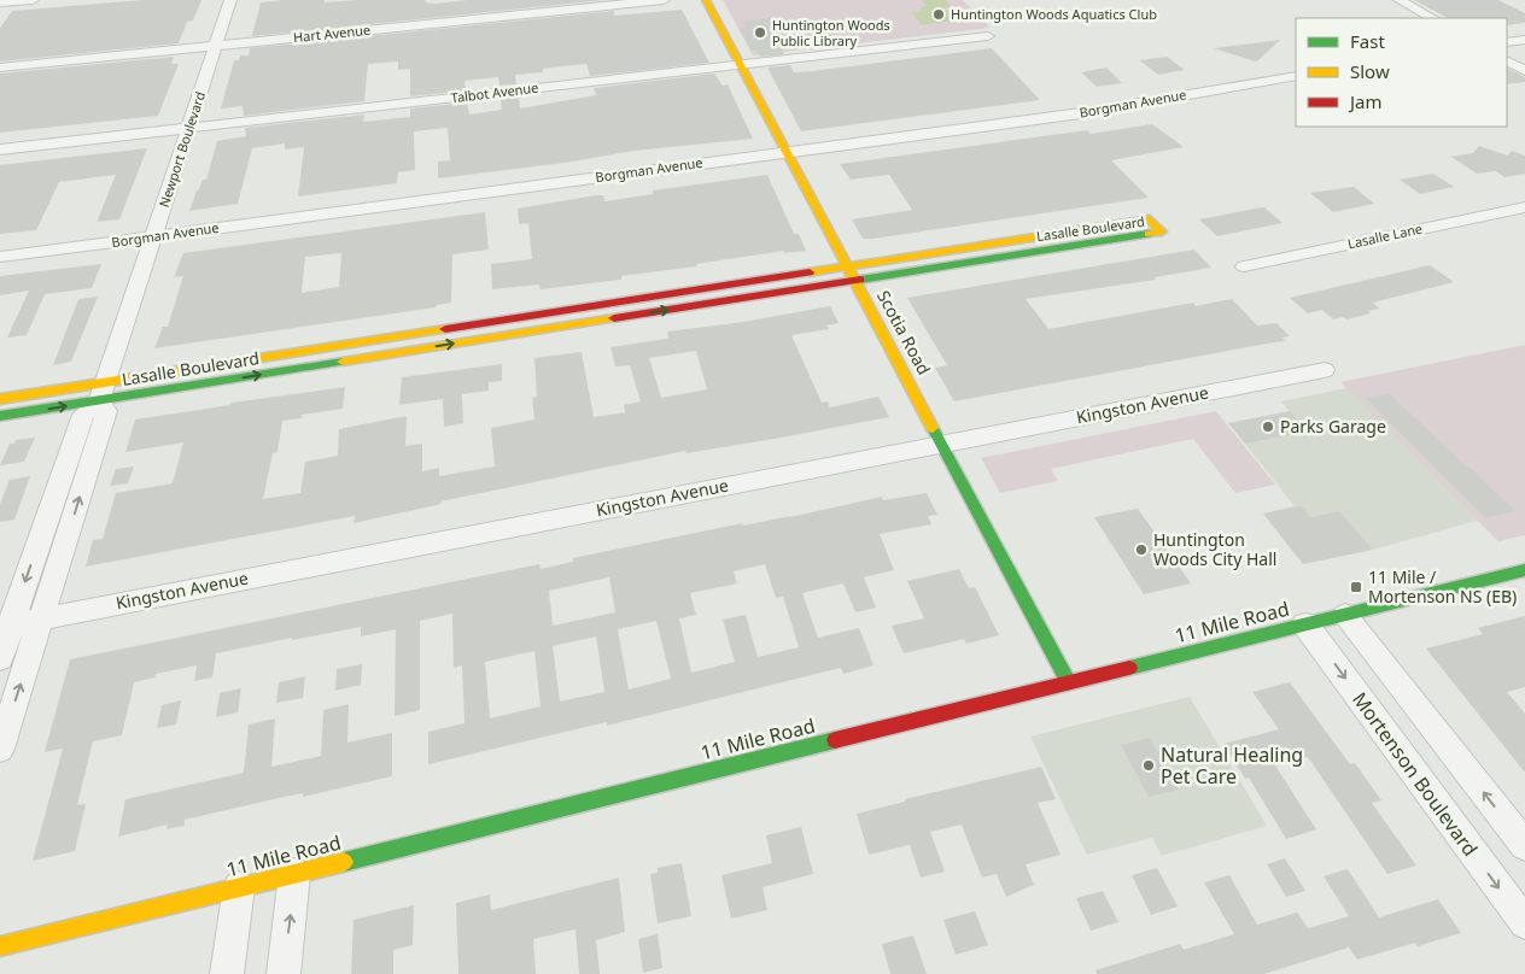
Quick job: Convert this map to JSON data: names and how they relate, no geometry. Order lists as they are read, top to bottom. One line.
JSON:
{"streets":{"street":["Hart Avenue","Talbot Avenue","Borgman Avenue","Newport Boulevard","Lasalle Boulevard","Lasalle Lane","Scotia Road","Kingston Avenue","11 Mile Road","Mortenson Boulevard"]},"crossings":[["Hart Avenue","Newport Boulevard"],["Talbot Avenue","Newport Boulevard"],["Talbot Avenue","Scotia Road"],["Borgman Avenue","Newport Boulevard"],["Borgman Avenue","Scotia Road"],["Newport Boulevard","Lasalle Boulevard"],["Newport Boulevard","Kingston Avenue"],["Lasalle Boulevard","Scotia Road"],["Scotia Road","Kingston Avenue"],["Scotia Road","11 Mile Road"],["11 Mile Road","Mortenson Boulevard"]],"places":{"other":["Huntington Woods Aquatics Club","Huntington Woods Public Library","Parks Garage","Huntington Woods City Hall","Natural Healing Pet Care"],"transit":["11 Mile / Mortenson NS (EB)"]},"legend":["Fast","Slow","Jam"]}
